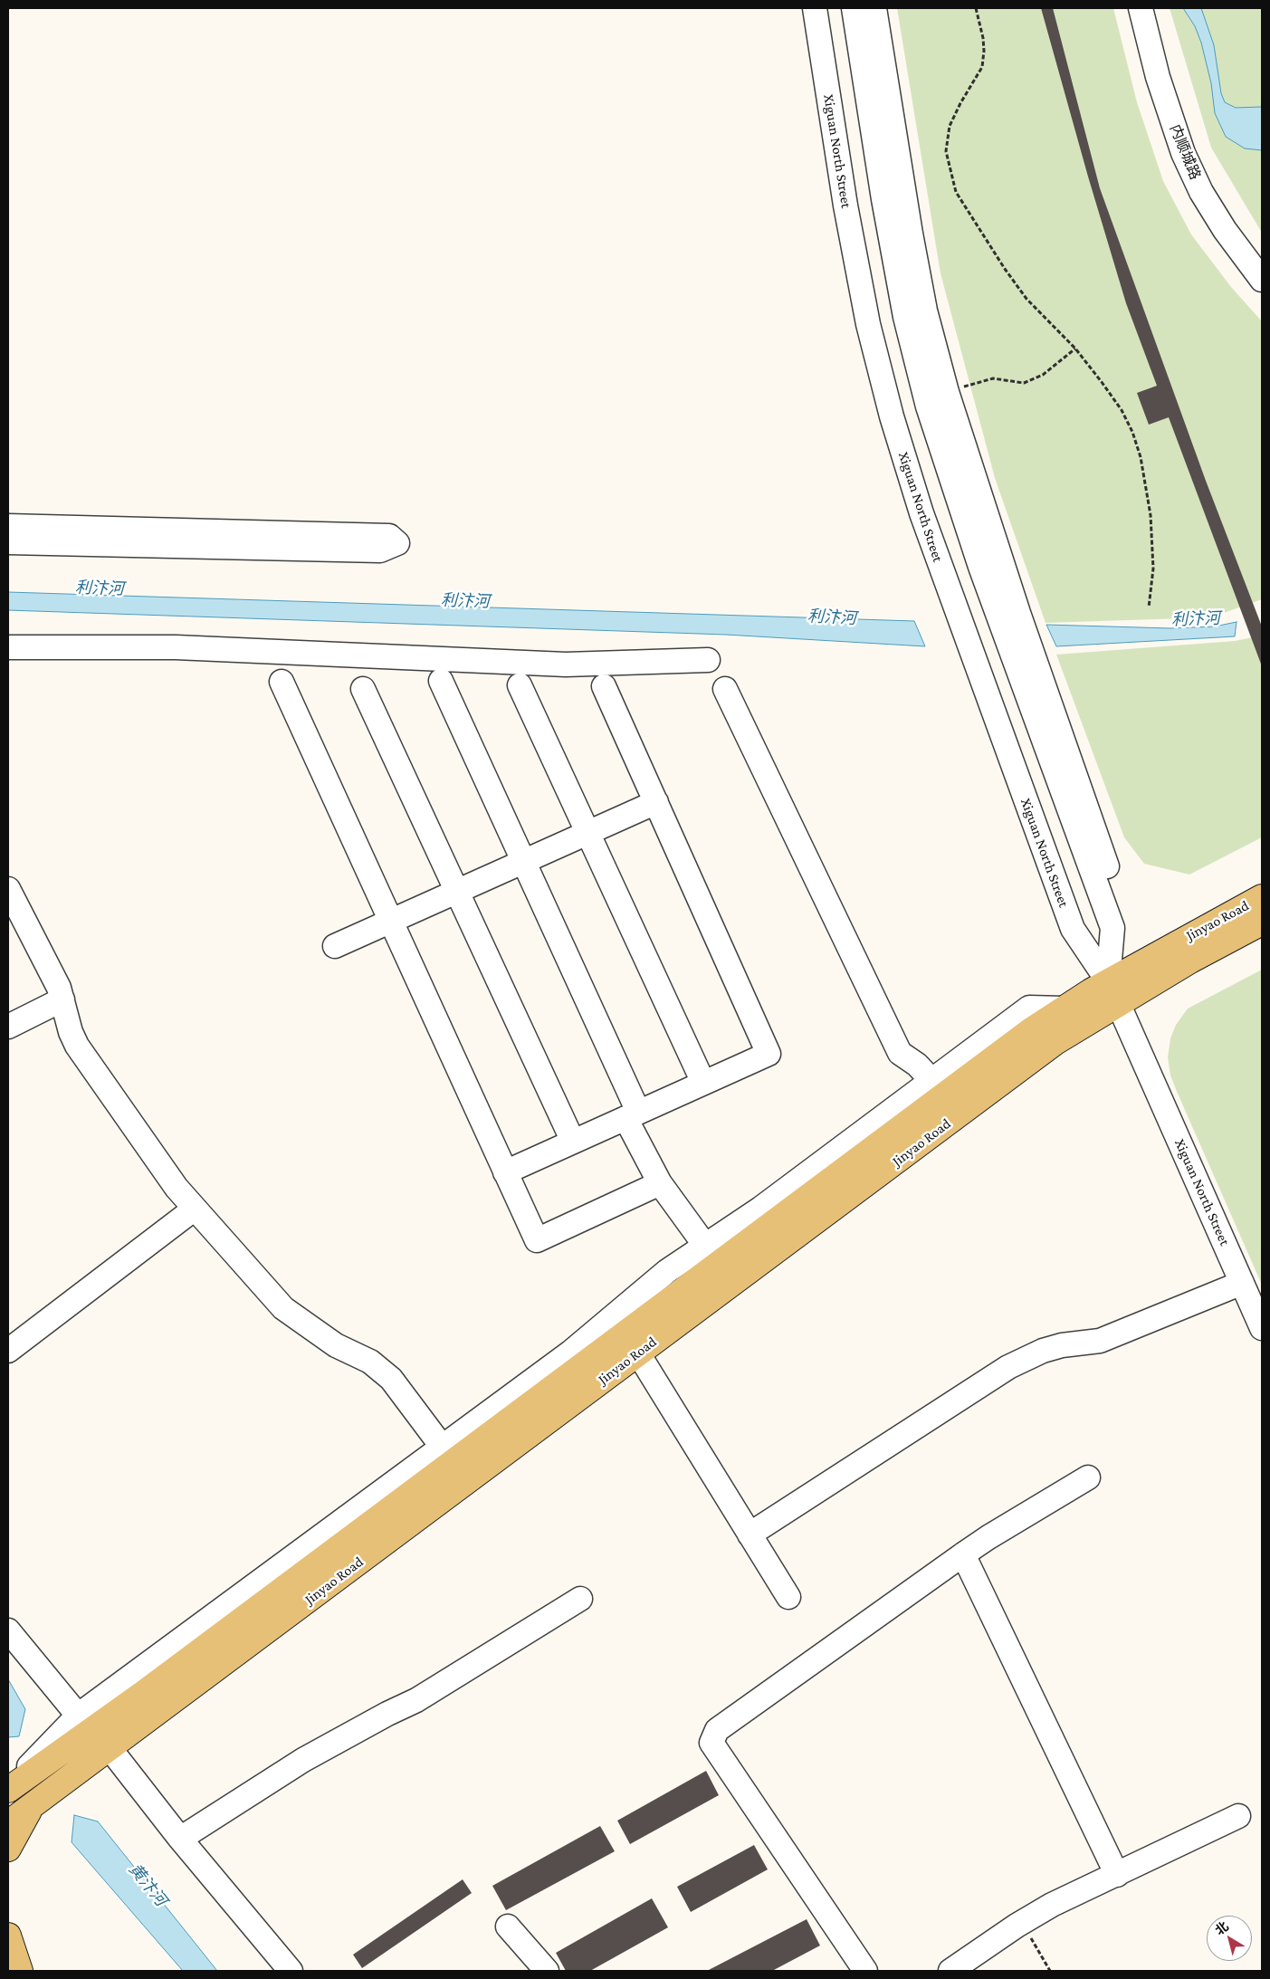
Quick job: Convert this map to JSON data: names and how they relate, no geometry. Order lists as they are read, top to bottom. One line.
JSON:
{"streets":{"main road":["Jinyao Road"],"street":["Xiguan North Street","内顺城路"]},"crossings":[["Xiguan North Street","Jinyao Road"]],"water":["利汴河","黄汴河"],"north":"top left"}
